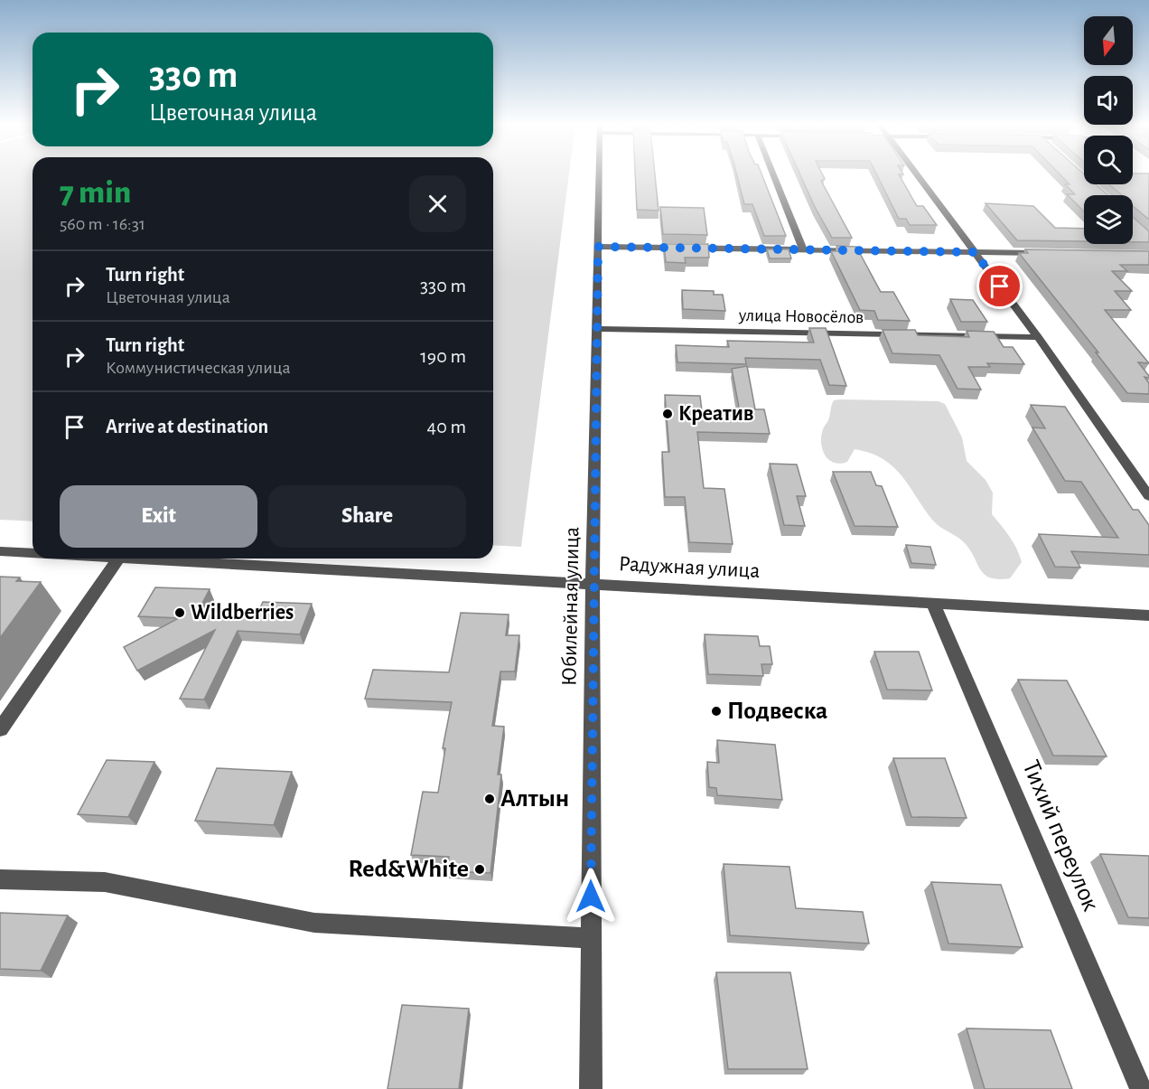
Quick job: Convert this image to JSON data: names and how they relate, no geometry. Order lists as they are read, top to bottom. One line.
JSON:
{"streets":{"street":["улица Новосёлов","Радужная улица","Юбилейная улица","Тихий переулок"]},"crossings":[["улица Новосёлов","Юбилейная улица"],["Радужная улица","Юбилейная улица"],["Радужная улица","Тихий переулок"]],"places":["Креатив","Wildberries","Подвеска","Алтын","Red&White"],"north":"bottom","page":{"turn":["330 m","Цветочная улица"],"heading":["7 min","560 m · 16:31"],"list":[{"name":"Turn right","note":"Цветочная улица","value":"330 m"},{"name":"Turn right","note":"Коммунистическая улица","value":"190 m"},{"name":"Arrive at destination","value":"40 m"}],"buttons":["Exit","Share"]}}
